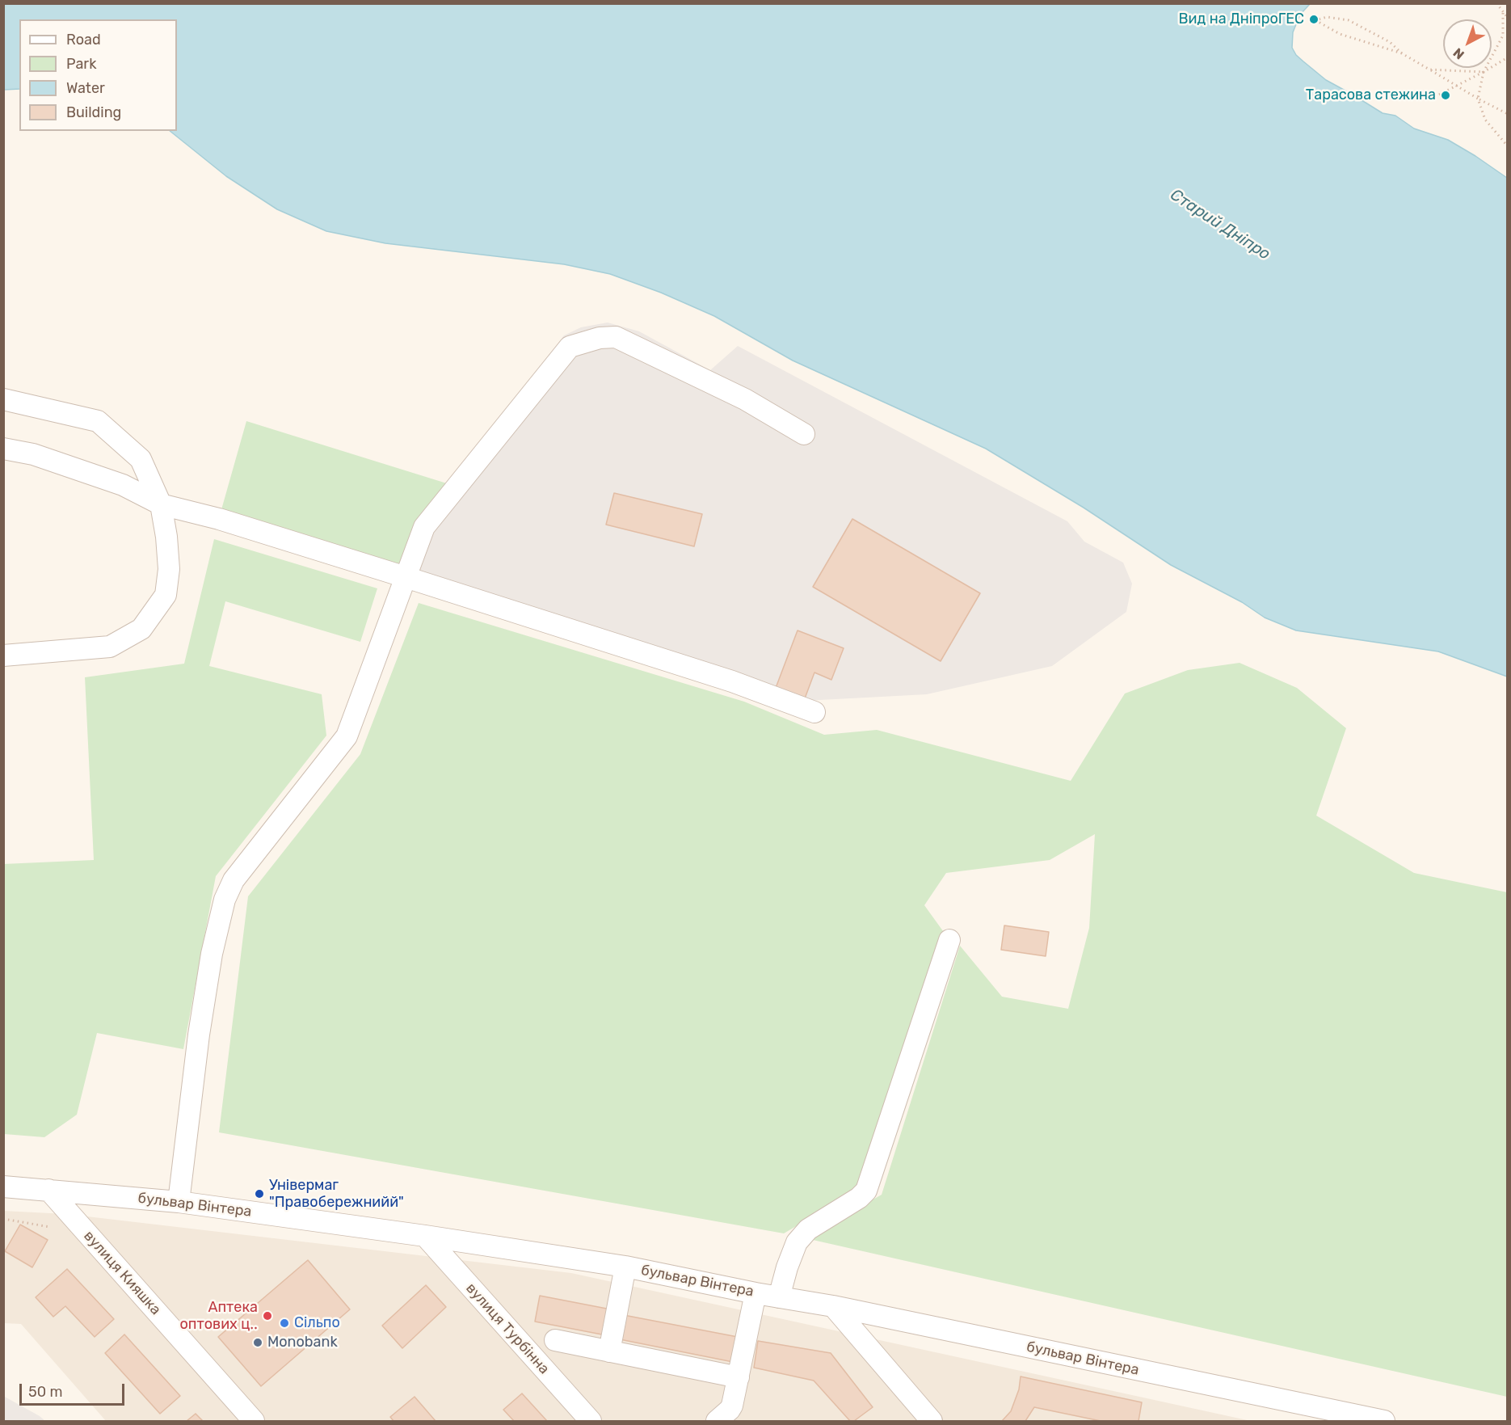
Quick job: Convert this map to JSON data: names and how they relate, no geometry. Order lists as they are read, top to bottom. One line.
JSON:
{"streets":{"street":["бульвар Вінтера","вулиця Кияшка","вулиця Турбінна"]},"crossings":[["бульвар Вінтера","вулиця Кияшка"],["бульвар Вінтера","вулиця Турбінна"]],"water":["Старий Дніпро"],"places":["Вид на ДніпроГЕС","Тарасова стежина","Універмаг \"Правобережнийй\"","Аптека оптових ц‥","Сільпо","Monobank"],"legend":["Road","Park","Water","Building"],"scale_bar":"50 m","north":"bottom left"}
